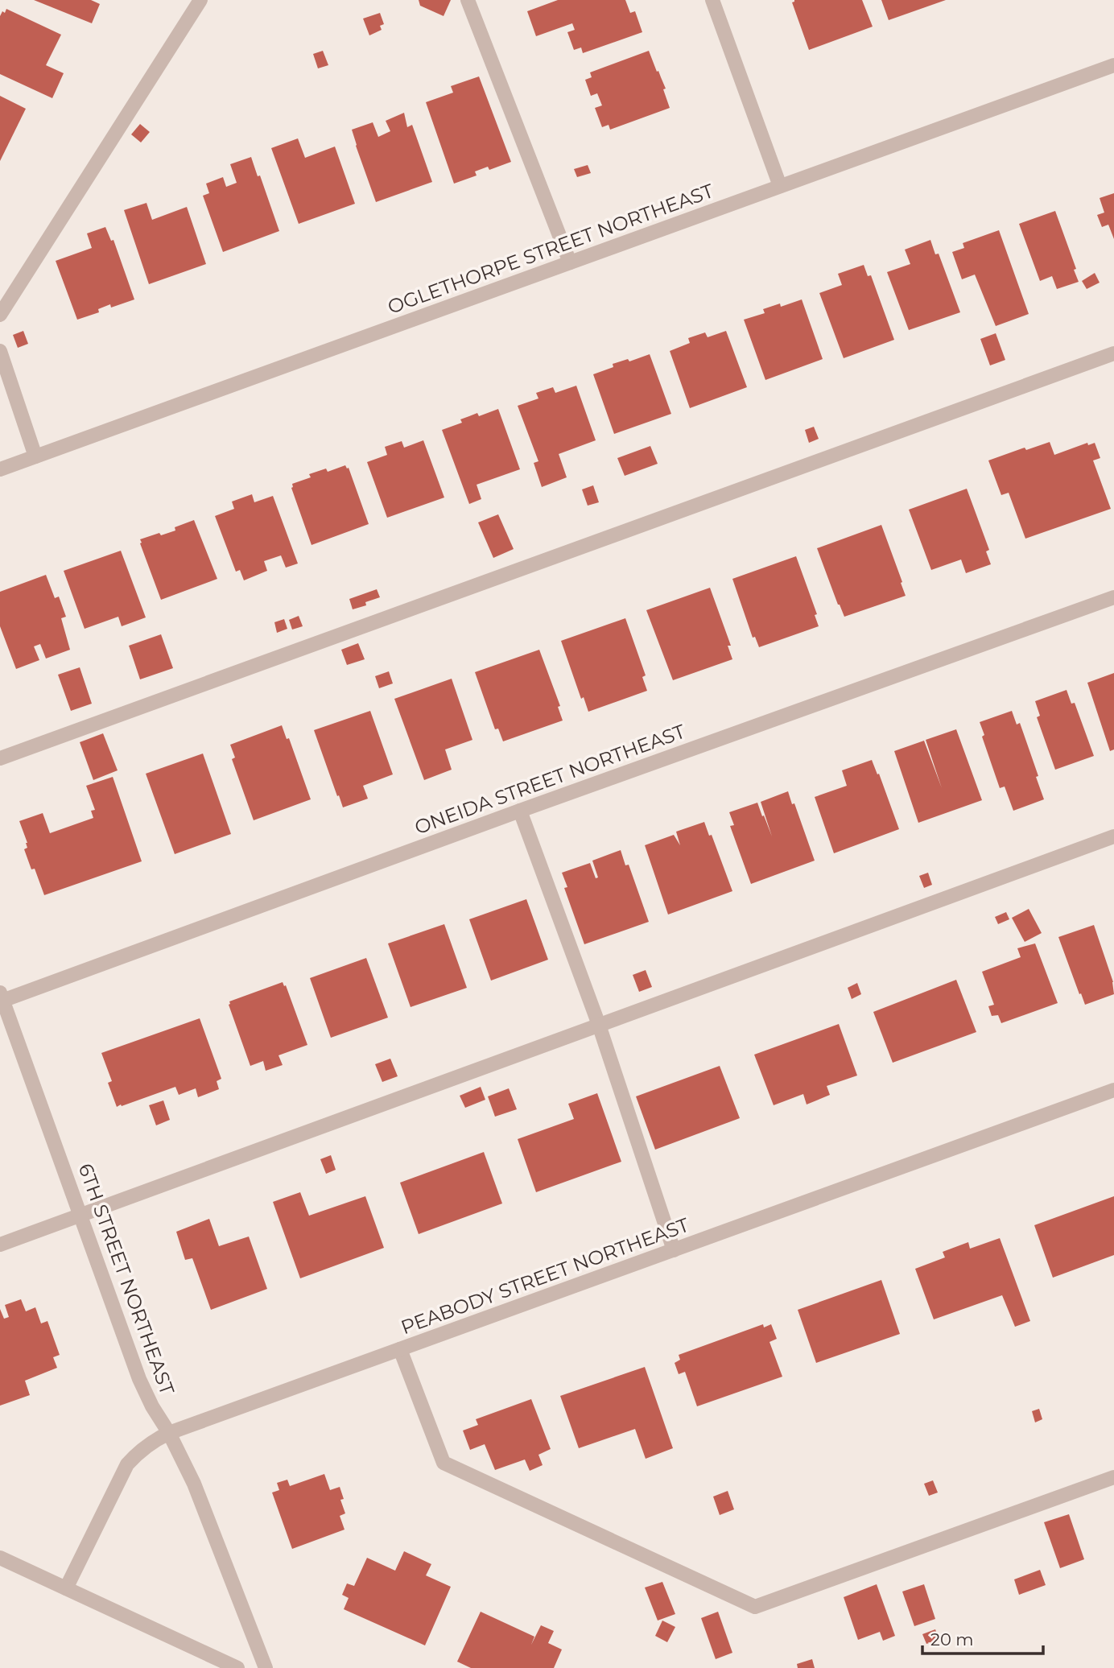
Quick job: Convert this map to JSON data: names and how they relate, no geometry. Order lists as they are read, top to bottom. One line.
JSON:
{"streets":{"street":["OGLETHORPE STREET NORTHEAST","ONEIDA STREET NORTHEAST","PEABODY STREET NORTHEAST","6TH STREET NORTHEAST"]},"crossings":[["ONEIDA STREET NORTHEAST","6TH STREET NORTHEAST"],["PEABODY STREET NORTHEAST","6TH STREET NORTHEAST"]],"scale_bar":"20 m"}
